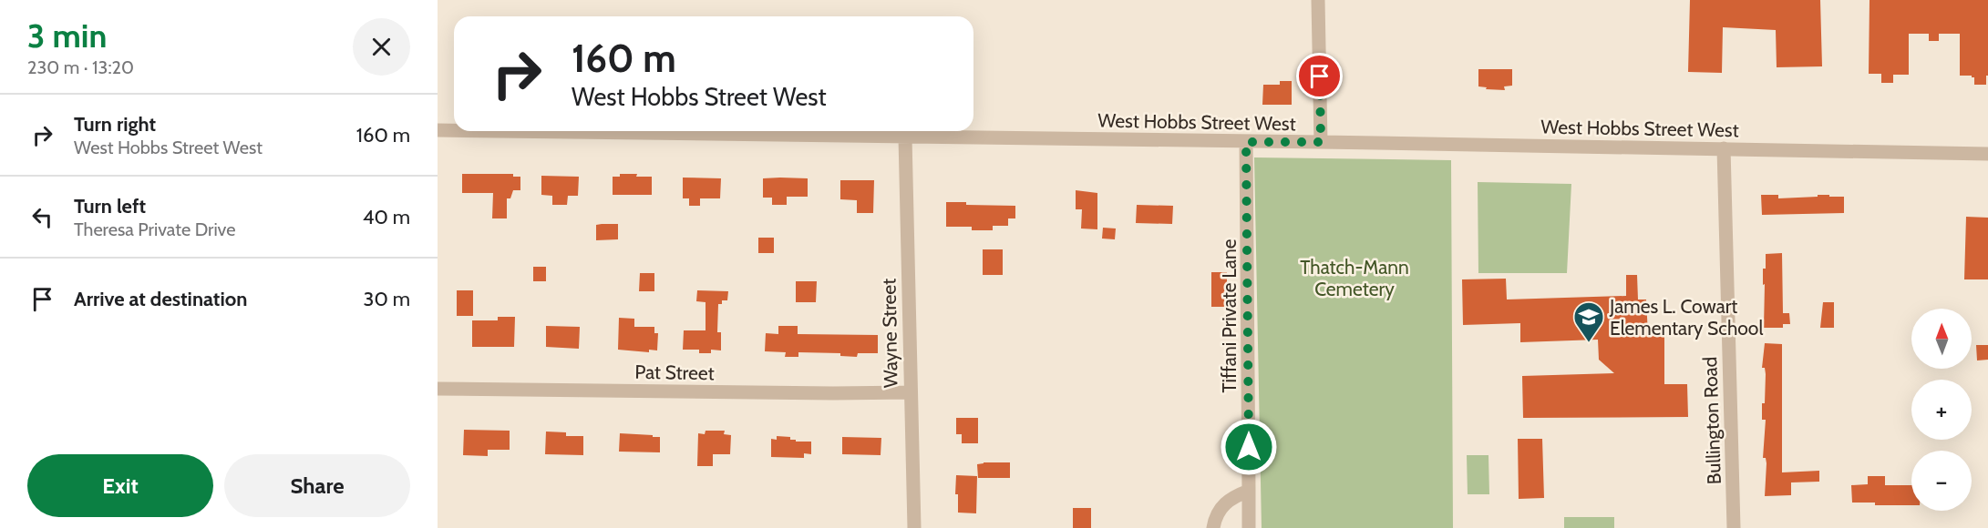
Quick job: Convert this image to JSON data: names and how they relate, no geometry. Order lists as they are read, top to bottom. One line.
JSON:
{"streets":{"street":["West Hobbs Street West","Tiffani Private Lane","Wayne Street","Pat Street","Bullington Road"]},"crossings":[["West Hobbs Street West","Tiffani Private Lane"],["West Hobbs Street West","Wayne Street"],["West Hobbs Street West","Bullington Road"],["Wayne Street","Pat Street"]],"parks":["Thatch-Mann Cemetery"],"places":{"school or university":["James L. Cowart Elementary School"]},"north":"top","page":{"heading":["3 min","230 m · 13:20"],"turn":["160 m","West Hobbs Street West"],"list":[{"name":"Turn right","note":"West Hobbs Street West","value":"160 m"},{"name":"Turn left","note":"Theresa Private Drive","value":"40 m"},{"name":"Arrive at destination","value":"30 m"}],"map_buttons":["+","−"],"buttons":["Exit","Share"]}}
